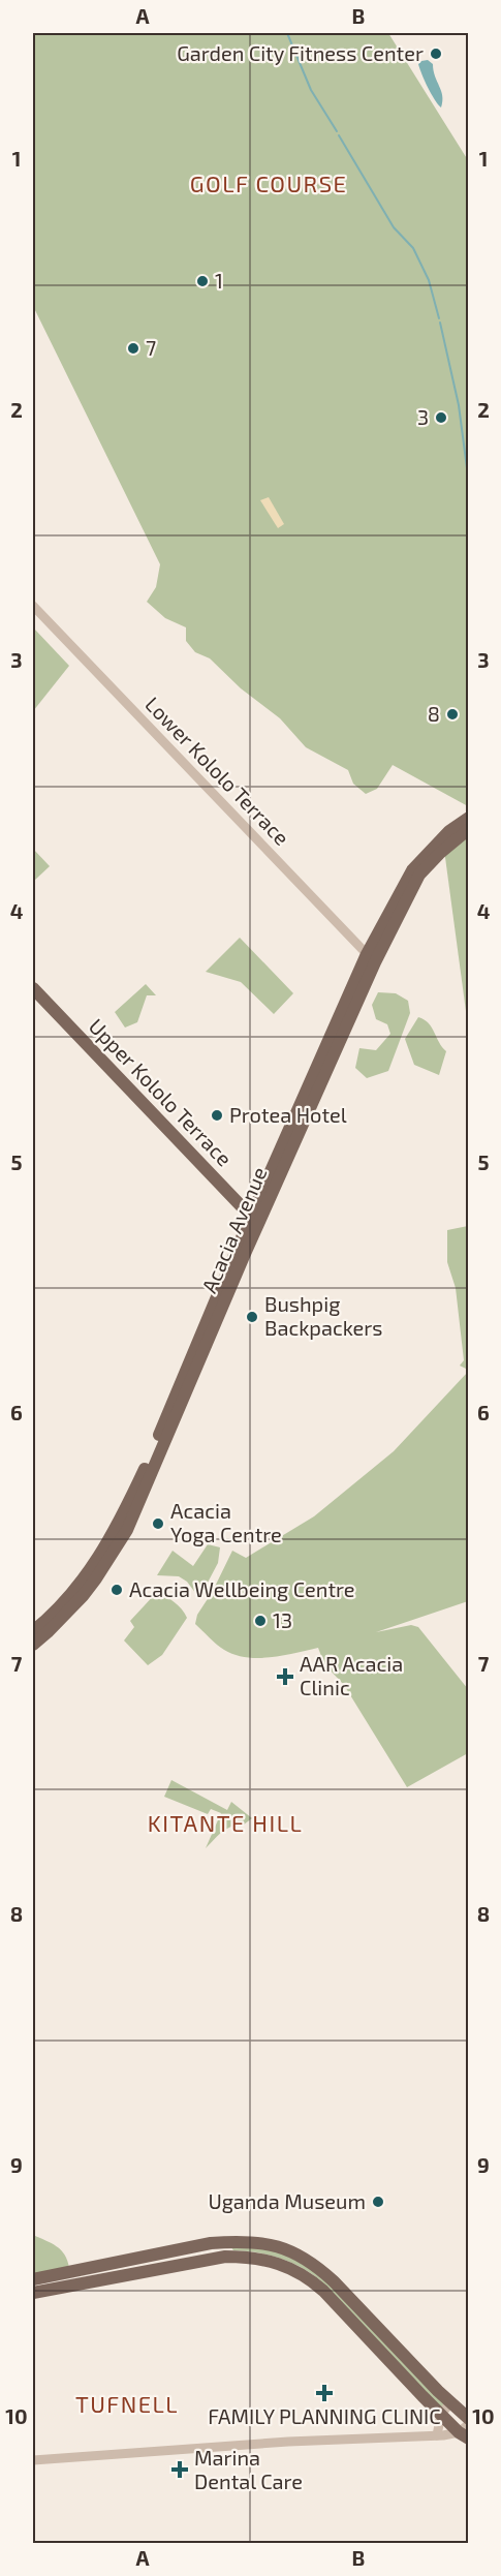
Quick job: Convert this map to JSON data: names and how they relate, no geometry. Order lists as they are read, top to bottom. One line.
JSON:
{"streets":{"main road":["Upper Kololo Terrace","Acacia Avenue"],"street":["Lower Kololo Terrace"]},"crossings":[["Lower Kololo Terrace","Acacia Avenue"],["Upper Kololo Terrace","Acacia Avenue"]],"districts":["GOLF COURSE","KITANTE HILL","TUFNELL"],"places":{"other":["Garden City Fitness Center","1","7","3","8","Protea Hotel","Bushpig Backpackers","Acacia Yoga Centre","Acacia Wellbeing Centre","13","Uganda Museum"],"health":["AAR Acacia Clinic","FAMILY PLANNING CLINIC","Marina Dental Care"]},"grid":{"columns":["A","B"],"rows":["1","2","3","4","5","6","7","8","9","10"]}}
